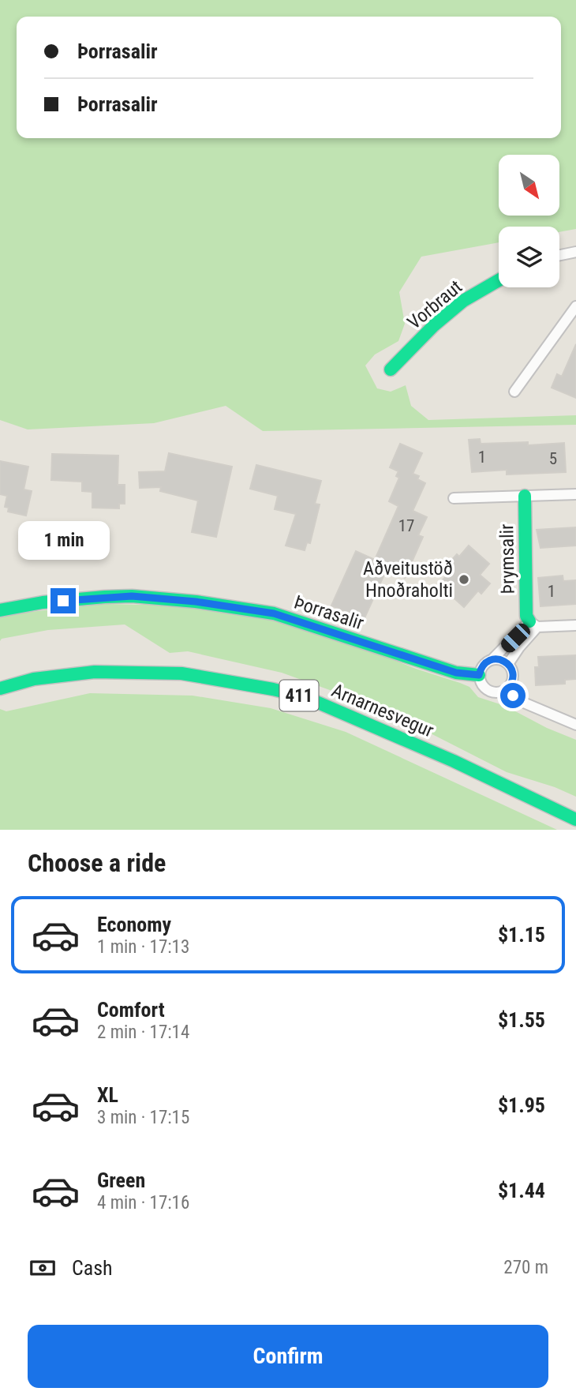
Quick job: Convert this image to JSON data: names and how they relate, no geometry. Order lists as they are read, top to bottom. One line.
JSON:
{"streets":{"street":["Vorbraut","Þrymsalir","Þorrasalir","411","Arnarnesvegur"]},"places":["Aðveitustöð Hnoðraholti"],"house_numbers":["1","5","17","1"],"north":"bottom right","page":{"banner":["Þorrasalir","Þorrasalir"],"bubble":"1 min","heading":"Choose a ride","list":[{"name":"Economy","note":"1 min · 17:13","value":"$1.15"},{"name":"Comfort","note":"2 min · 17:14","value":"$1.55"},{"name":"XL","note":"3 min · 17:15","value":"$1.95"},{"name":"Green","note":"4 min · 17:16","value":"$1.44"}],"pay":["Cash","270 m"],"buttons":"Confirm"}}
